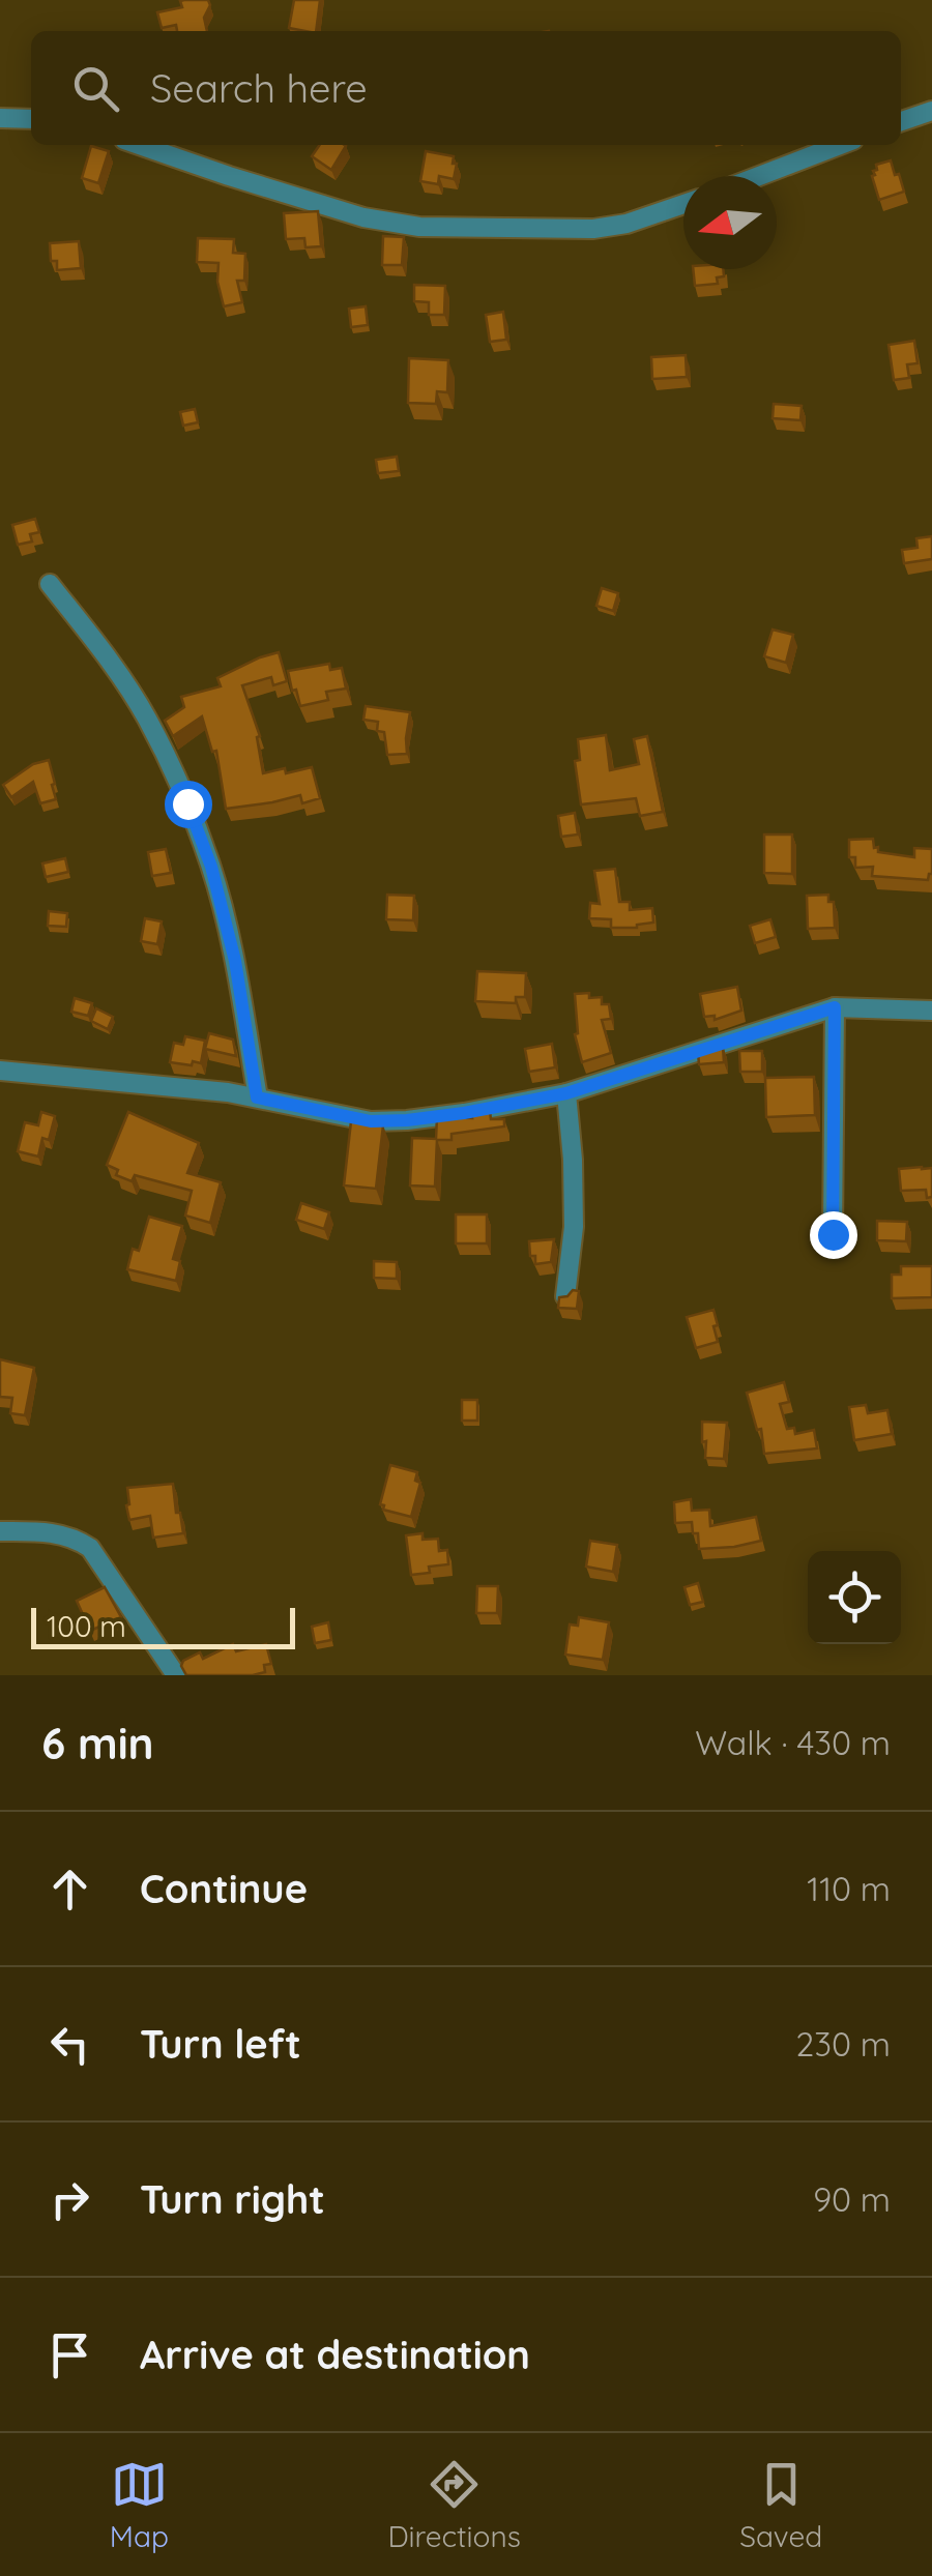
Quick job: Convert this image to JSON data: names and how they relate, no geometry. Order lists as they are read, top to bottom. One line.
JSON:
{"scale_bar":"100 m","north":"left","page":{"search":"Search here","scale":"100 m","heading":["6 min","Walk · 430 m"],"list":[["Continue","110 m"],["Turn left","230 m"],["Turn right","90 m"],"Arrive at destination"],"nav":["Map","Directions","Saved"]}}
